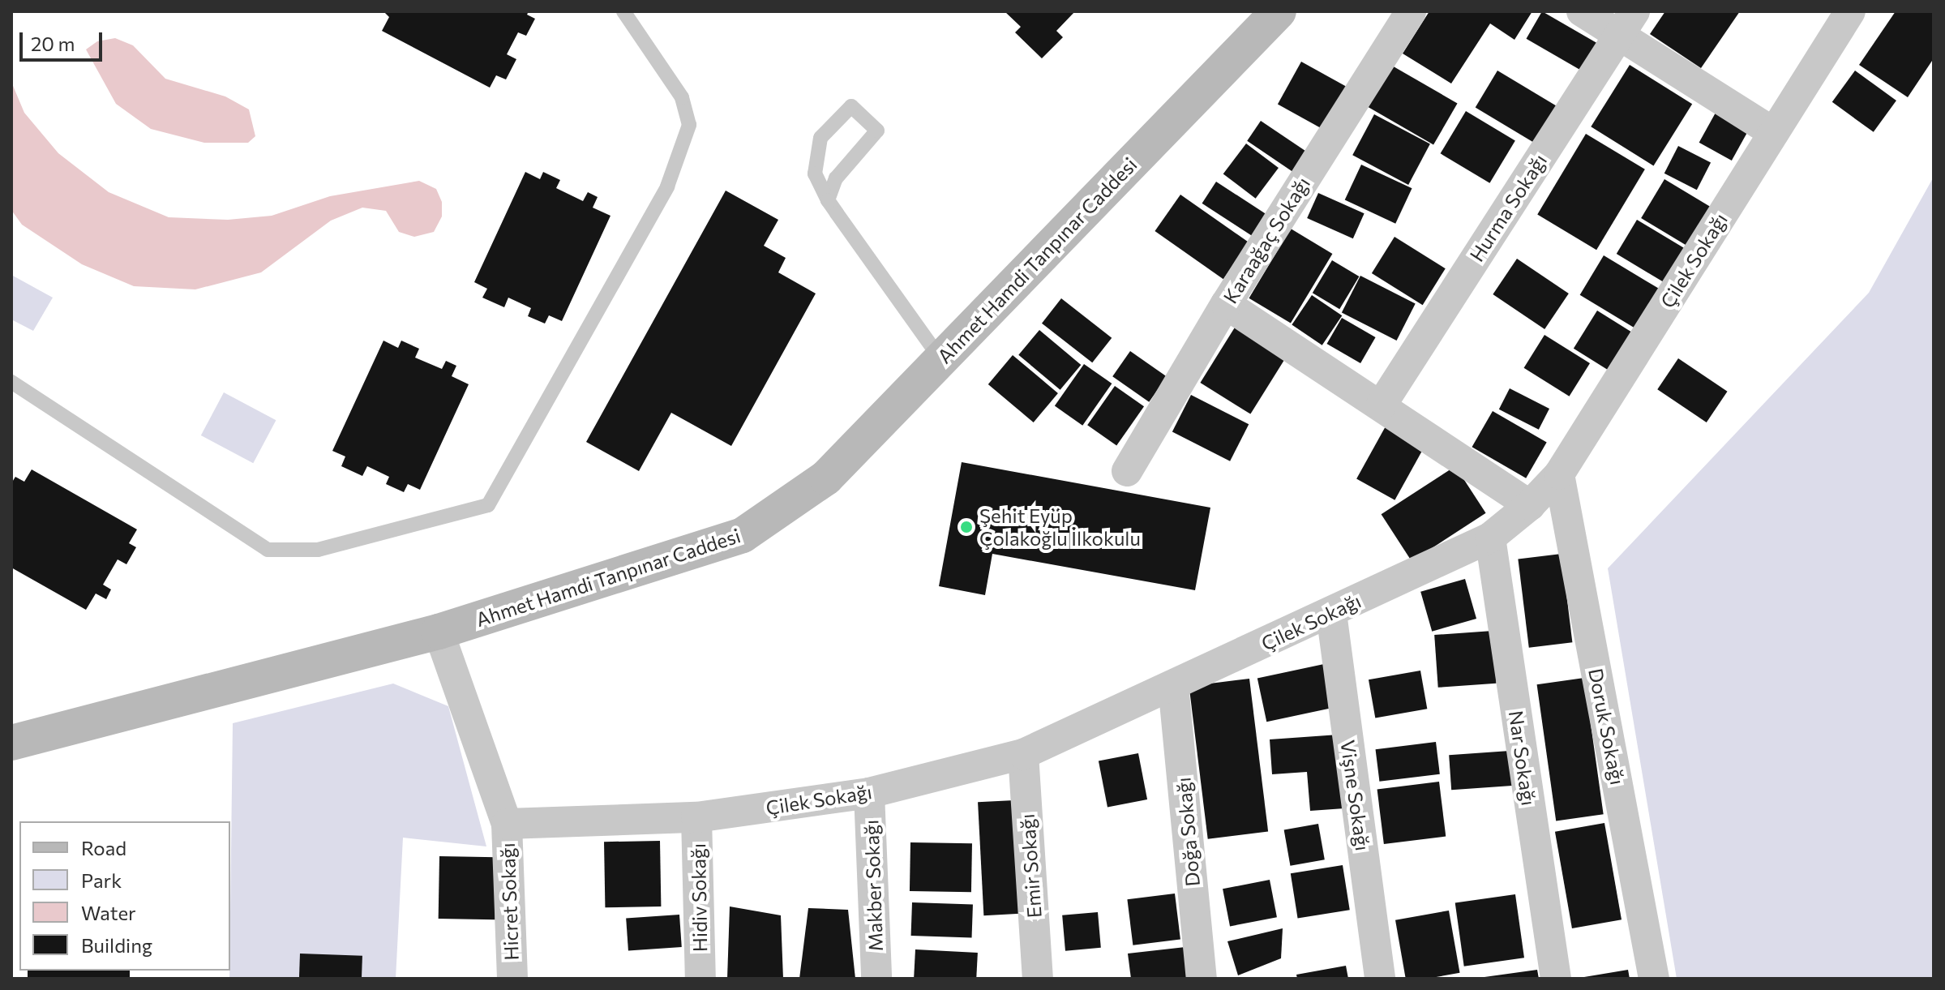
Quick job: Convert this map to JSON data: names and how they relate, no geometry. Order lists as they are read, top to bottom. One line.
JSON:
{"streets":{"street":["Hurma Sokağı","Karaağaç Sokağı","Ahmet Hamdi Tanpınar Caddesi","Çilek Sokağı","Doruk Sokağı","Nar Sokağı","Vişne Sokağı","Doğa Sokağı","Emir Sokağı","Makber Sokağı","Hidiv Sokağı","Hicret Sokağı"]},"crossings":[["Ahmet Hamdi Tanpınar Caddesi","Hicret Sokağı"],["Çilek Sokağı","Doruk Sokağı"],["Çilek Sokağı","Nar Sokağı"],["Çilek Sokağı","Vişne Sokağı"],["Çilek Sokağı","Doğa Sokağı"],["Çilek Sokağı","Emir Sokağı"],["Çilek Sokağı","Makber Sokağı"],["Çilek Sokağı","Hidiv Sokağı"],["Çilek Sokağı","Hicret Sokağı"]],"places":["Şehit Eyüp Çolakoğlu İlkokulu"],"legend":["Road","Park","Water","Building"],"scale_bar":"20 m"}
